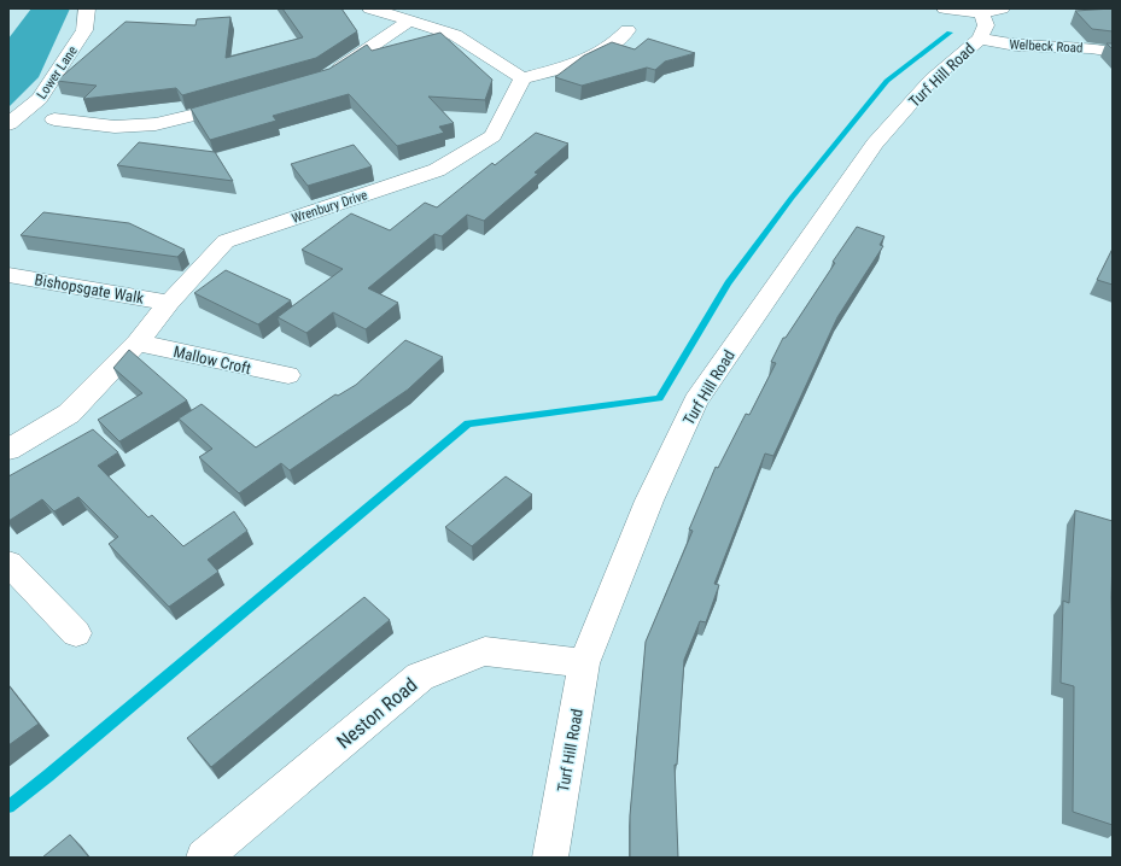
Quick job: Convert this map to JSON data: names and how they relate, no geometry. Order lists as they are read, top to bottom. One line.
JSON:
{"streets":{"street":["Welbeck Road","Lower Lane","Turf Hill Road","Wrenbury Drive","Bishopsgate Walk","Mallow Croft","Neston Road"]},"crossings":[["Welbeck Road","Turf Hill Road"],["Turf Hill Road","Neston Road"],["Wrenbury Drive","Bishopsgate Walk"],["Wrenbury Drive","Mallow Croft"]]}
